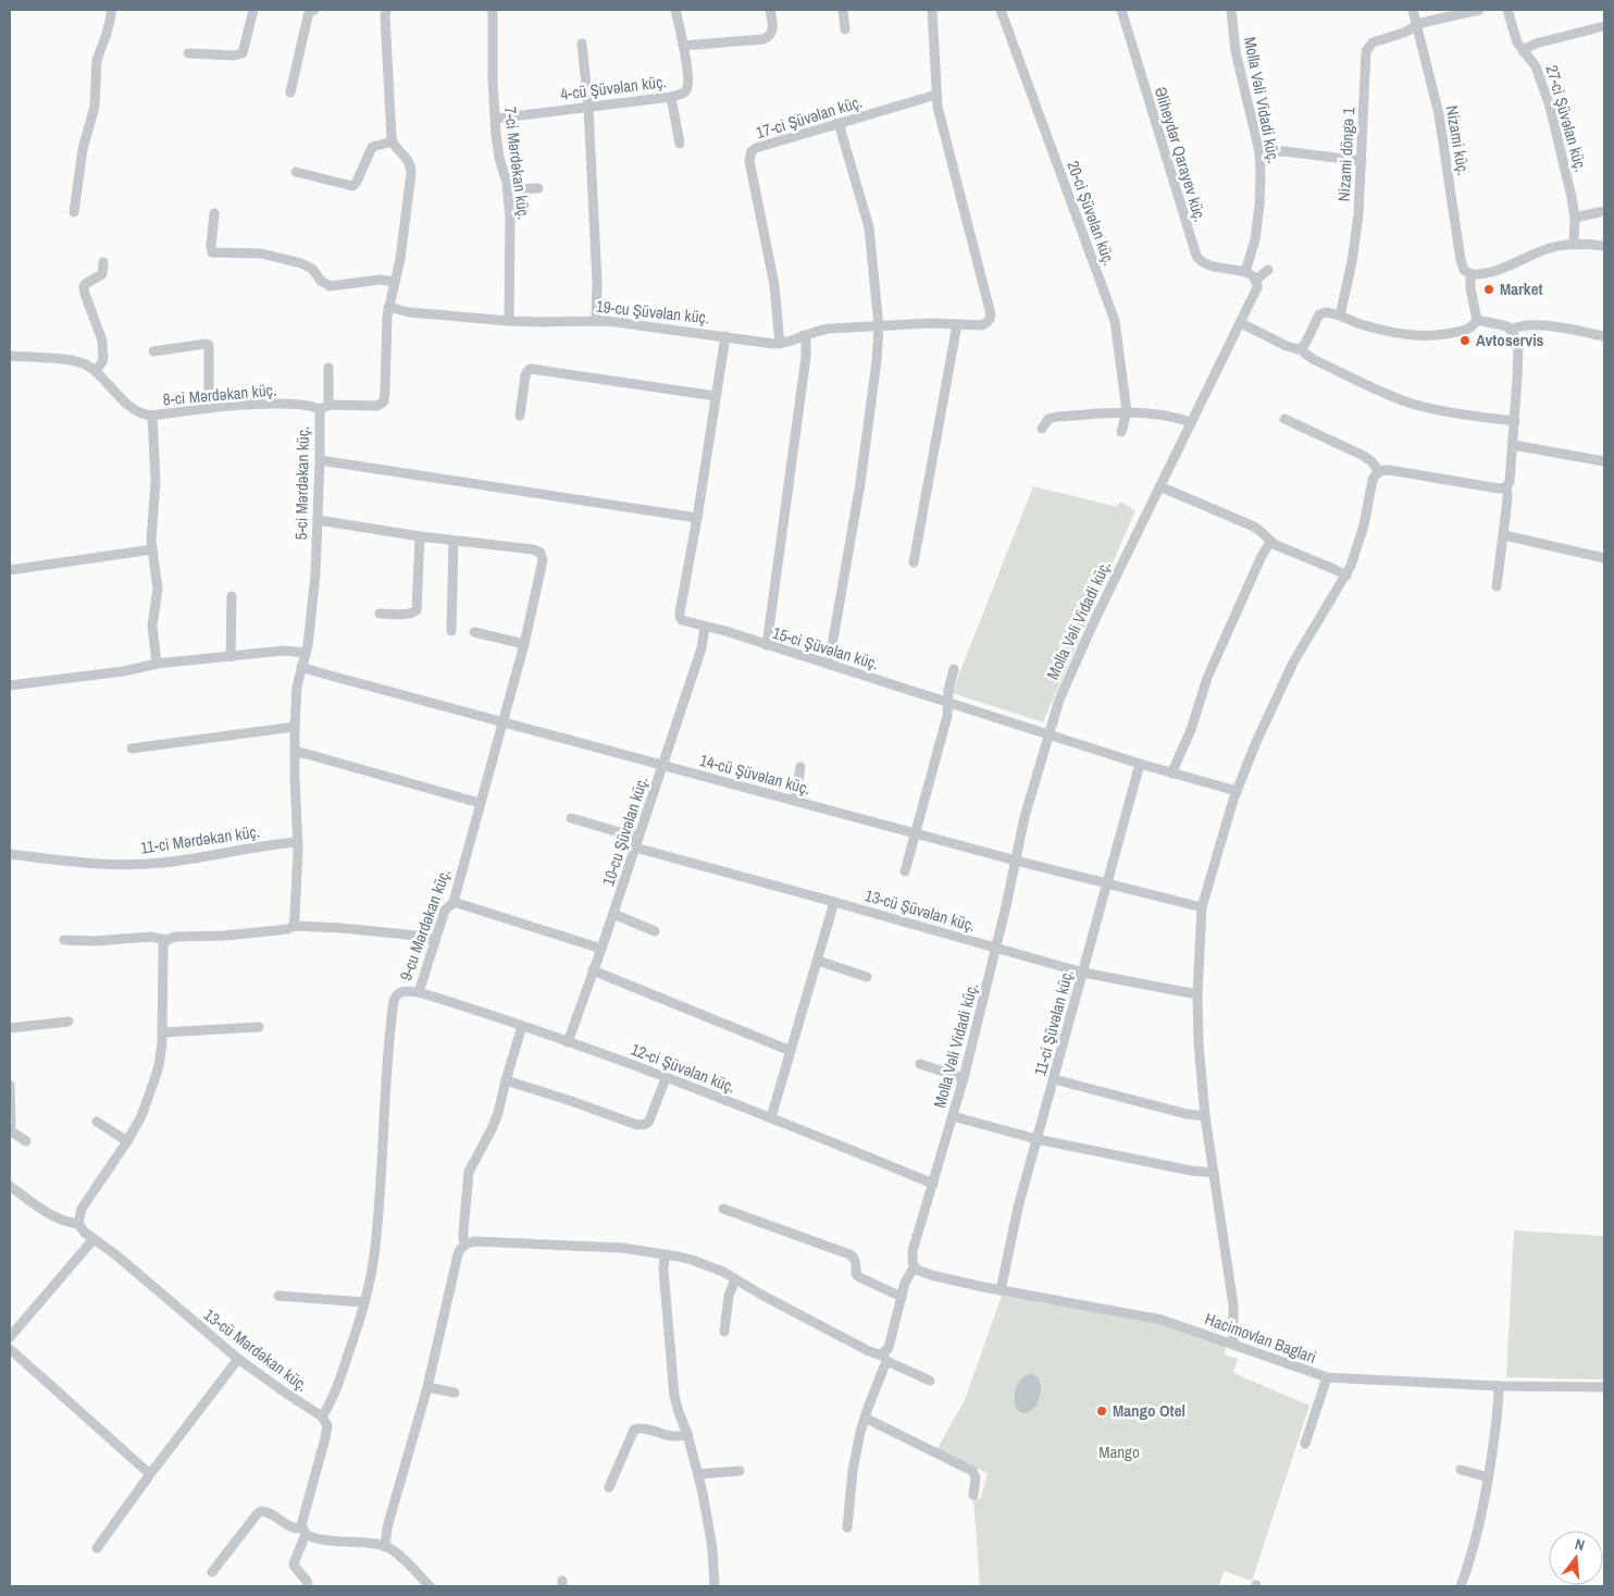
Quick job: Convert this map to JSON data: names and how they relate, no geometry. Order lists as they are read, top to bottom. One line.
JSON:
{"streets":{"street":["4-cü Şüvəlan küç.","Molla Vəli Vidadi küç.","17-ci Şüvəlan küç.","27-ci Şüvəlan küç.","Nizami küç.","Əliheydər Qarayev küç.","Nizami döngə 1","7-ci Mərdəkan küç.","20-ci Şüvəlan küç.","19-cu Şüvəlan küç.","8-ci Mərdəkan küç.","5-ci Mərdəkan küç.","15-ci Şüvəlan küç.","14-cü Şüvəlan küç.","10-cu Şüvəlan küç.","11-ci Mərdəkan küç.","13-cü Şüvəlan küç.","9-cu Mərdəkan küç.","11-ci Şüvəlan küç.","12-ci Şüvəlan küç.","Hacimovlan Baglari","13-cü Mərdəkan küç."]},"crossings":[["4-cü Şüvəlan küç.","7-ci Mərdəkan küç."],["Molla Vəli Vidadi küç.","Əliheydər Qarayev küç."],["Molla Vəli Vidadi küç.","15-ci Şüvəlan küç."],["Molla Vəli Vidadi küç.","14-cü Şüvəlan küç."],["Molla Vəli Vidadi küç.","13-cü Şüvəlan küç."],["Molla Vəli Vidadi küç.","12-ci Şüvəlan küç."],["Molla Vəli Vidadi küç.","Hacimovlan Baglari"],["17-ci Şüvəlan küç.","19-cu Şüvəlan küç."],["Nizami küç.","Nizami döngə 1"],["7-ci Mərdəkan küç.","19-cu Şüvəlan küç."],["19-cu Şüvəlan küç.","15-ci Şüvəlan küç."],["8-ci Mərdəkan küç.","5-ci Mərdəkan küç."],["5-ci Mərdəkan küç.","14-cü Şüvəlan küç."],["5-ci Mərdəkan küç.","11-ci Mərdəkan küç."],["5-ci Mərdəkan küç.","9-cu Mərdəkan küç."],["15-ci Şüvəlan küç.","10-cu Şüvəlan küç."],["15-ci Şüvəlan küç.","11-ci Şüvəlan küç."],["14-cü Şüvəlan küç.","10-cu Şüvəlan küç."],["14-cü Şüvəlan küç.","9-cu Mərdəkan küç."],["14-cü Şüvəlan küç.","11-ci Şüvəlan küç."],["10-cu Şüvəlan küç.","13-cü Şüvəlan küç."],["10-cu Şüvəlan küç.","12-ci Şüvəlan küç."],["13-cü Şüvəlan küç.","11-ci Şüvəlan küç."],["9-cu Mərdəkan küç.","12-ci Şüvəlan küç."],["9-cu Mərdəkan küç.","13-cü Mərdəkan küç."],["11-ci Şüvəlan küç.","Hacimovlan Baglari"]],"parks":["Mango"],"places":["Market","Avtoservis","Mango Otel"],"north":"top"}
